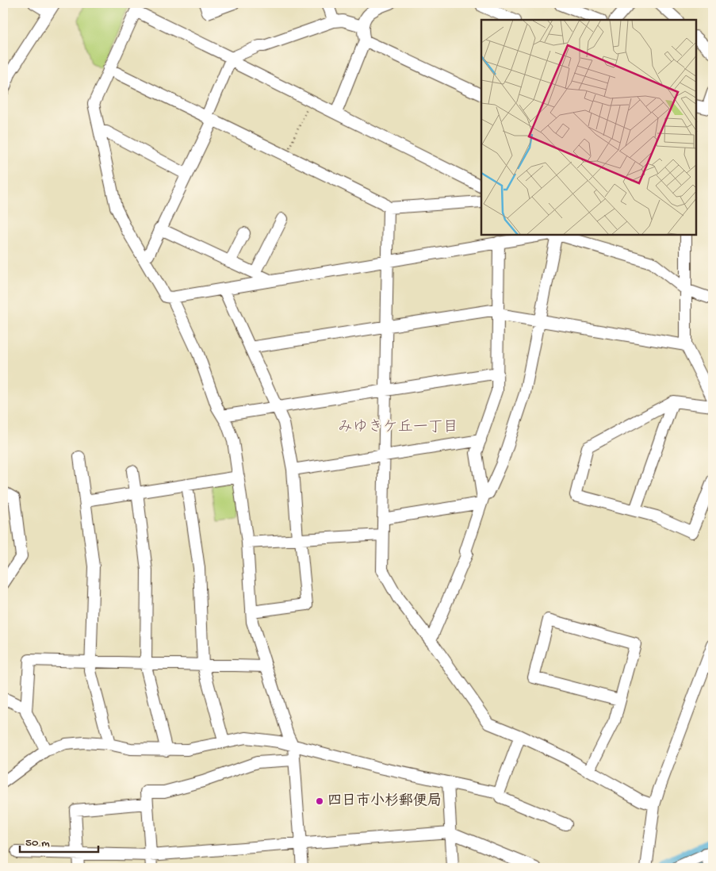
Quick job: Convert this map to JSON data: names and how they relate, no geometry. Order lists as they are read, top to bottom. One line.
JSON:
{"districts":["みゆきケ丘一丁目"],"places":["四日市小杉郵便局"],"scale_bar":"50 m"}
